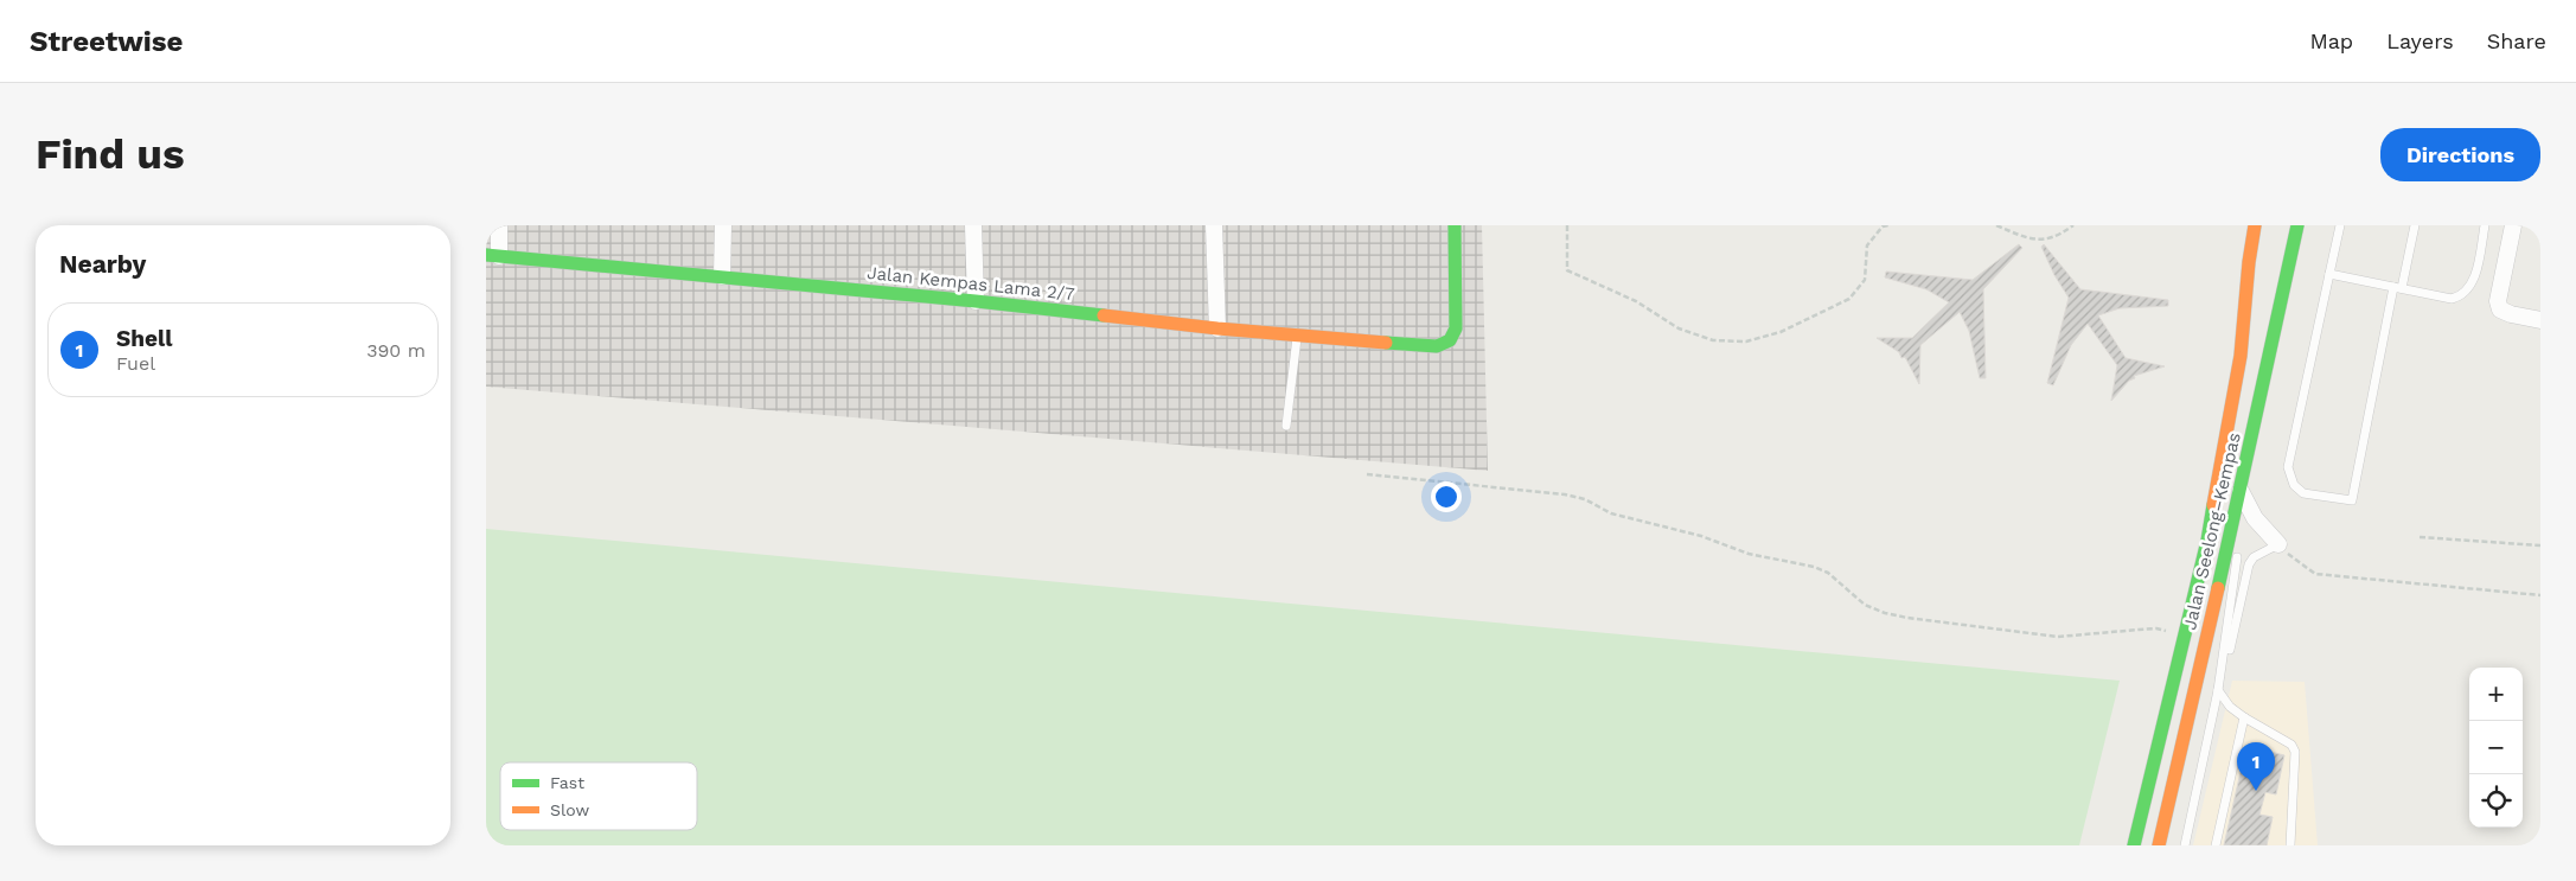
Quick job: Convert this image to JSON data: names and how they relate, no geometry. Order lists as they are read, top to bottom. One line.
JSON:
{"streets":{"main road":["Jalan Kempas Lama 2/7","Jalan Seelong–Kempas"]},"legend":["Fast","Slow"],"page":{"header":"Streetwise","nav":["Map","Layers","Share"],"buttons":"Directions","title":"Find us","heading":"Nearby","list":[{"mark":"1","name":"Shell","note":"Fuel","value":"390 m"}],"map_buttons":["+","−"],"pins":"1"}}
